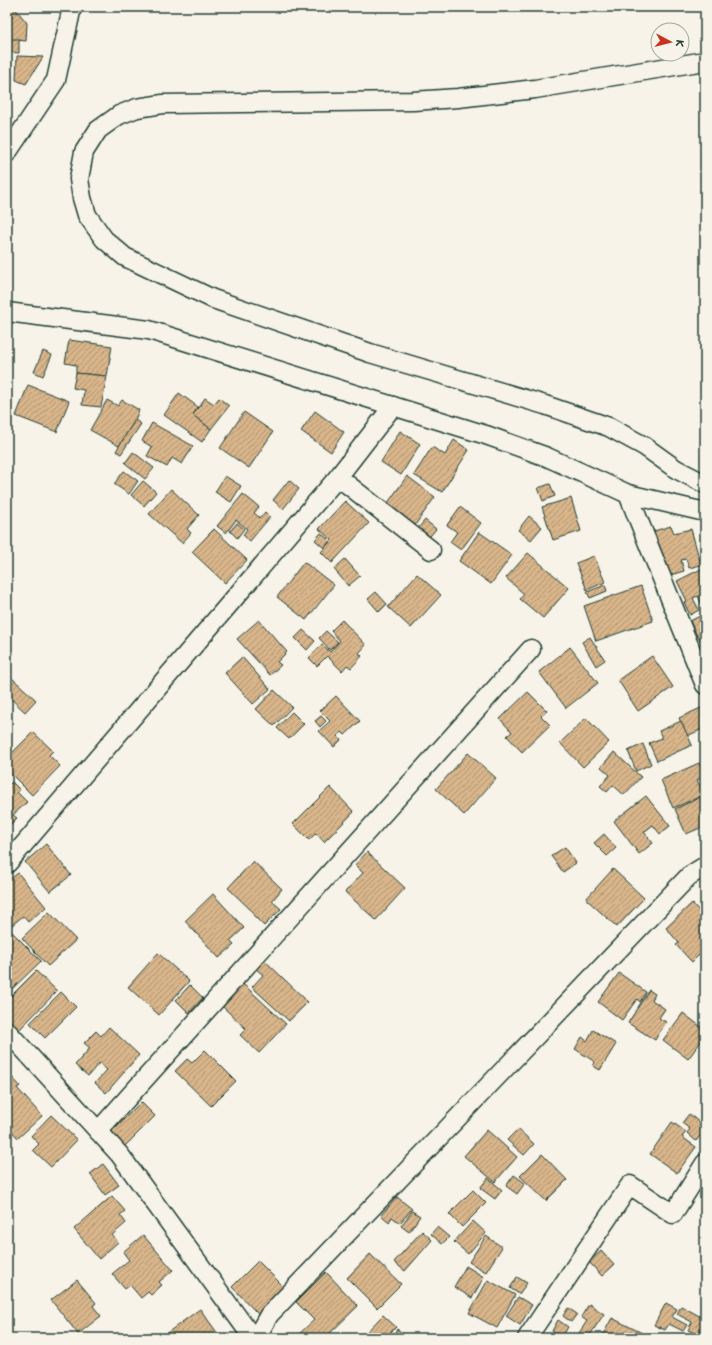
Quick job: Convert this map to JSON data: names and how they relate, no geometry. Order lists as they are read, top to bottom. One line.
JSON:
{"north":"right"}
